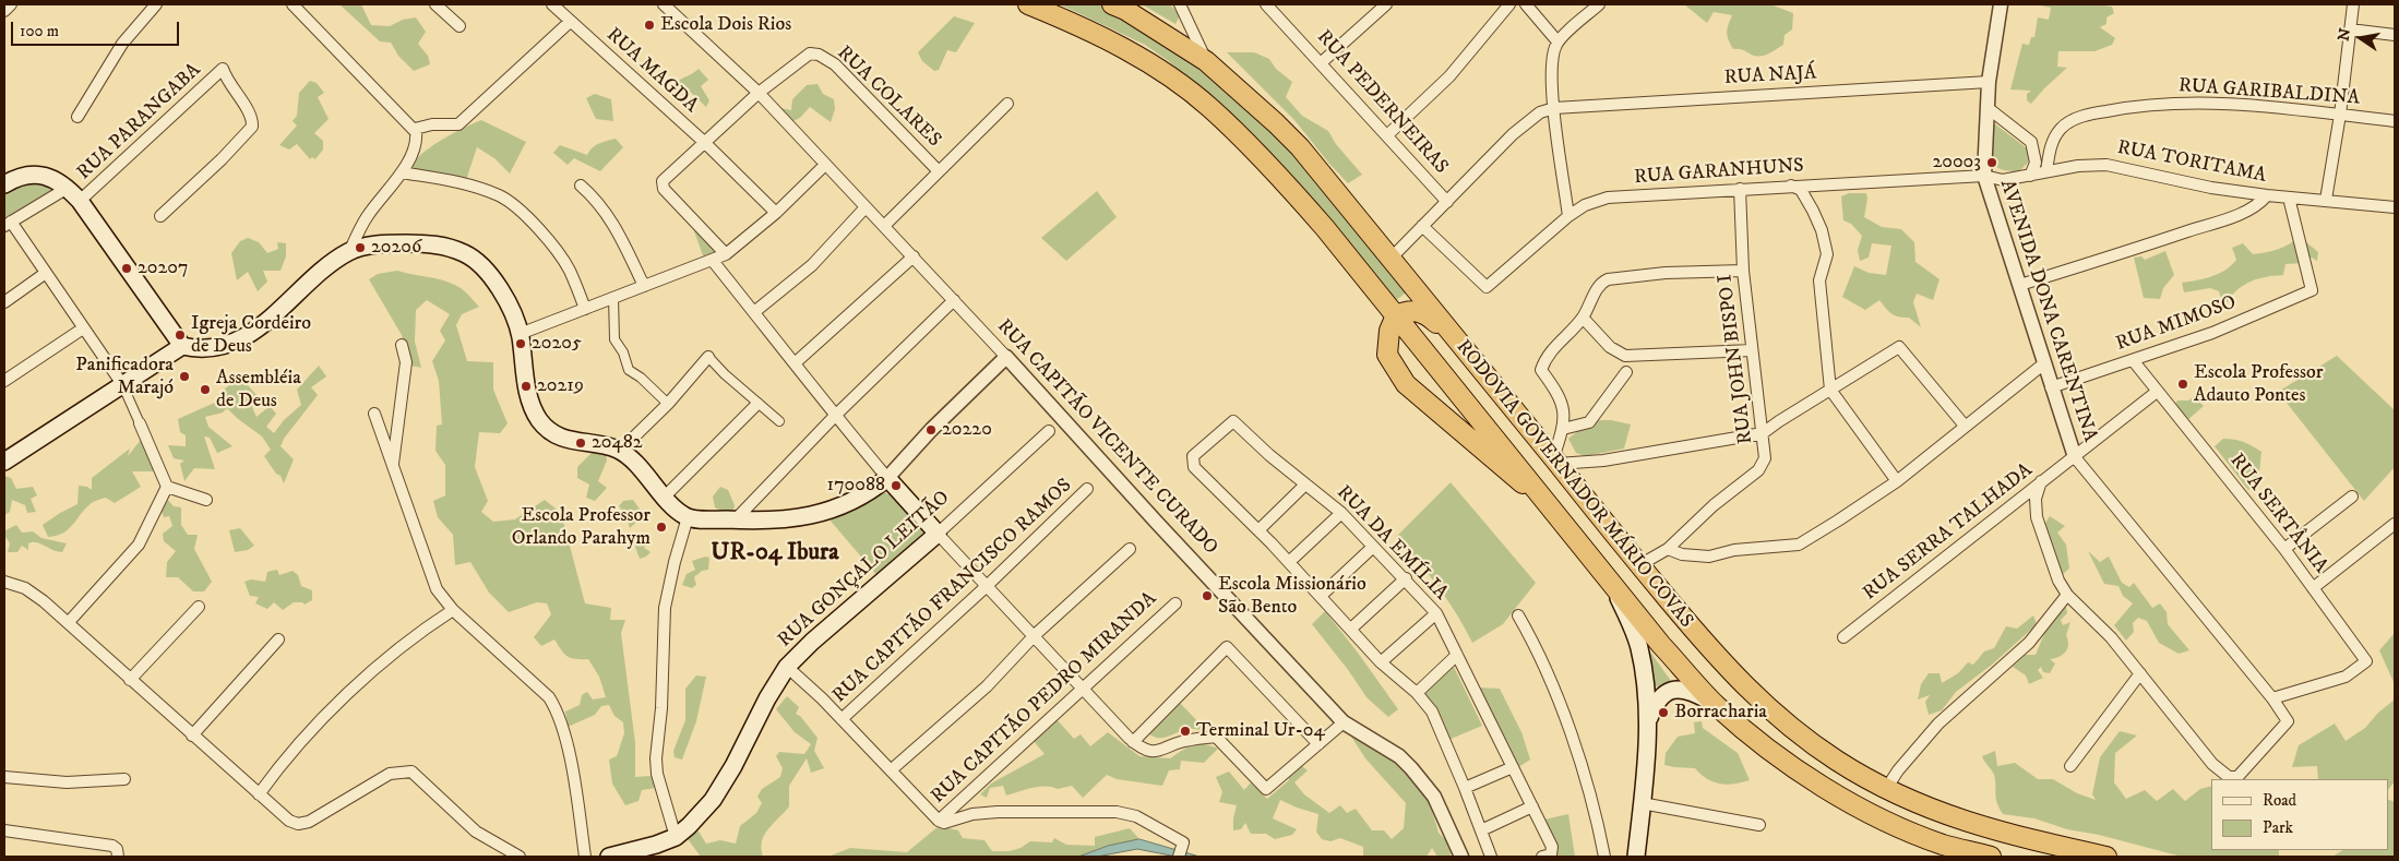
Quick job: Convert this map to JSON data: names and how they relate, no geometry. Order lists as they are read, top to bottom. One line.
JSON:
{"streets":{"highway":["RODOVIA GOVERNADOR MÁRIO COVAS"],"main road":["RUA GONÇALO LEITÃO"],"street":["RUA MAGDA","RUA NAJÁ","RUA GARIBALDINA","RUA COLARES","RUA PEDERNEIRAS","RUA PARANGABA","RUA TORITAMA","RUA GARANHUNS","AVENIDA DONA CARENTINA","RUA MIMOSO","RUA JOHN BISPO I","RUA CAPITÃO VICENTE CURADO","RUA SERTÂNIA","RUA SERRA TALHADA","RUA DA EMÍLIA","RUA CAPITÃO FRANCISCO RAMOS","RUA CAPITÃO PEDRO MIRANDA"]},"crossings":[["RUA MAGDA","RUA COLARES"],["RUA NAJÁ","AVENIDA DONA CARENTINA"],["RUA GARIBALDINA","RUA TORITAMA"],["RUA COLARES","RUA CAPITÃO VICENTE CURADO"],["RUA TORITAMA","RUA GARANHUNS"],["RUA TORITAMA","AVENIDA DONA CARENTINA"],["RUA TORITAMA","RUA MIMOSO"],["RUA GARANHUNS","AVENIDA DONA CARENTINA"],["RUA GARANHUNS","RUA JOHN BISPO I"],["AVENIDA DONA CARENTINA","RUA MIMOSO"],["AVENIDA DONA CARENTINA","RUA SERTÂNIA"],["AVENIDA DONA CARENTINA","RUA SERRA TALHADA"],["RUA MIMOSO","RUA SERTÂNIA"],["RUA JOHN BISPO I","RODOVIA GOVERNADOR MÁRIO COVAS"]],"districts":["UR-04 Ibura"],"places":["Escola Dois Rios","20003","20206","20207","Igreja Cordeiro de Deus","20205","Panificadora Marajó","Escola Professor Adauto Pontes","20219","Assembléia de Deus","20220","20482","170088","Escola Professor Orlando Parahym","Escola Missionário São Bento","Borracharia","Terminal Ur-04"],"legend":["Road","Park"],"scale_bar":"100 m","north":"left"}
